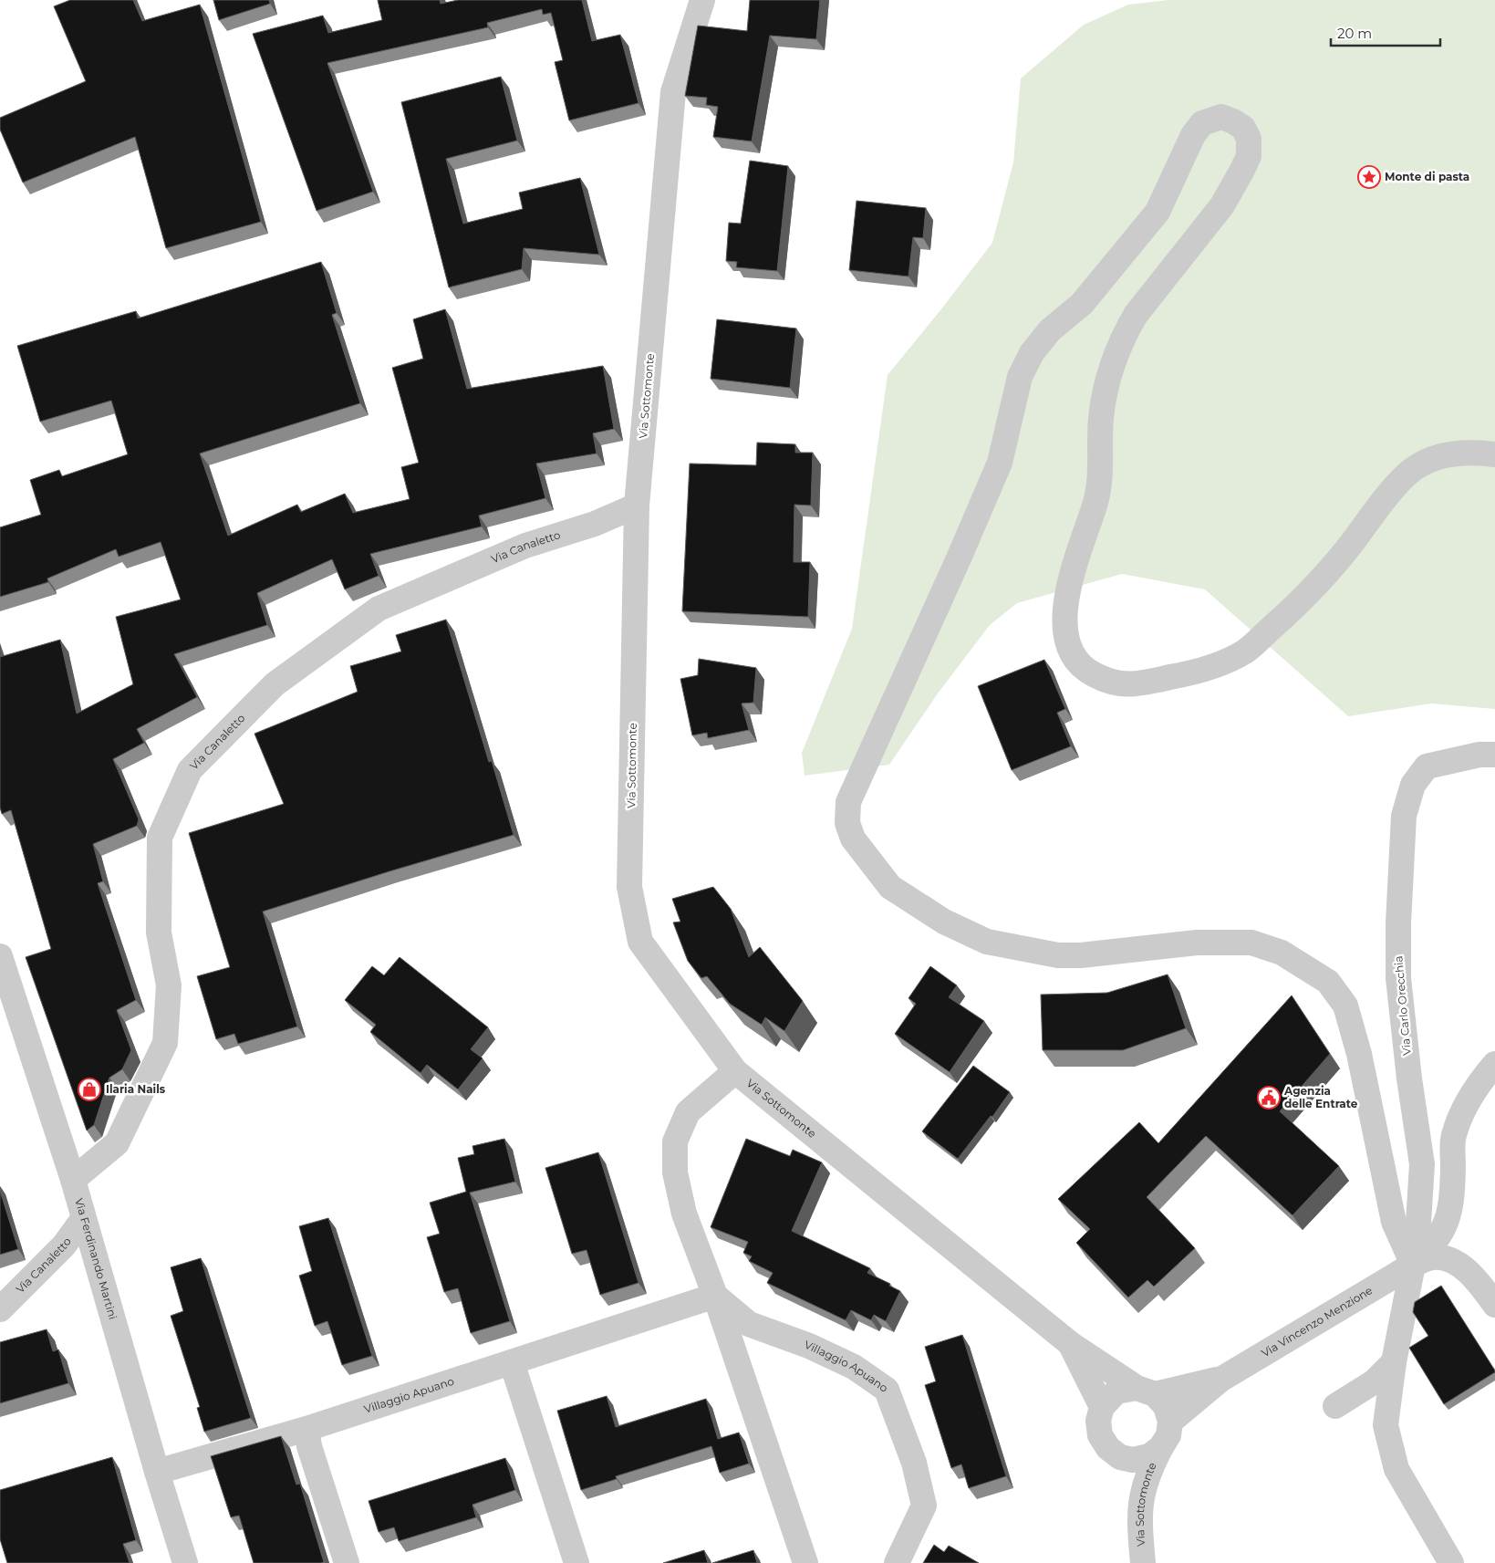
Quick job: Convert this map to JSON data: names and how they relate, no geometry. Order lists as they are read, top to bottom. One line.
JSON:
{"streets":{"street":["Via Sottomonte","Via Canaletto","Via Carlo Orecchia","Via Ferdinando Martini","Via Vincenzo Menzione","Villaggio Apuano"]},"crossings":[["Via Sottomonte","Via Canaletto"],["Via Sottomonte","Via Vincenzo Menzione"],["Via Sottomonte","Villaggio Apuano"],["Via Canaletto","Via Ferdinando Martini"],["Via Carlo Orecchia","Via Vincenzo Menzione"],["Via Ferdinando Martini","Villaggio Apuano"]],"places":{"place":["Monte di pasta"],"shop":["Ilaria Nails"],"public building":["Agenzia delle Entrate"]},"scale_bar":"20 m"}
